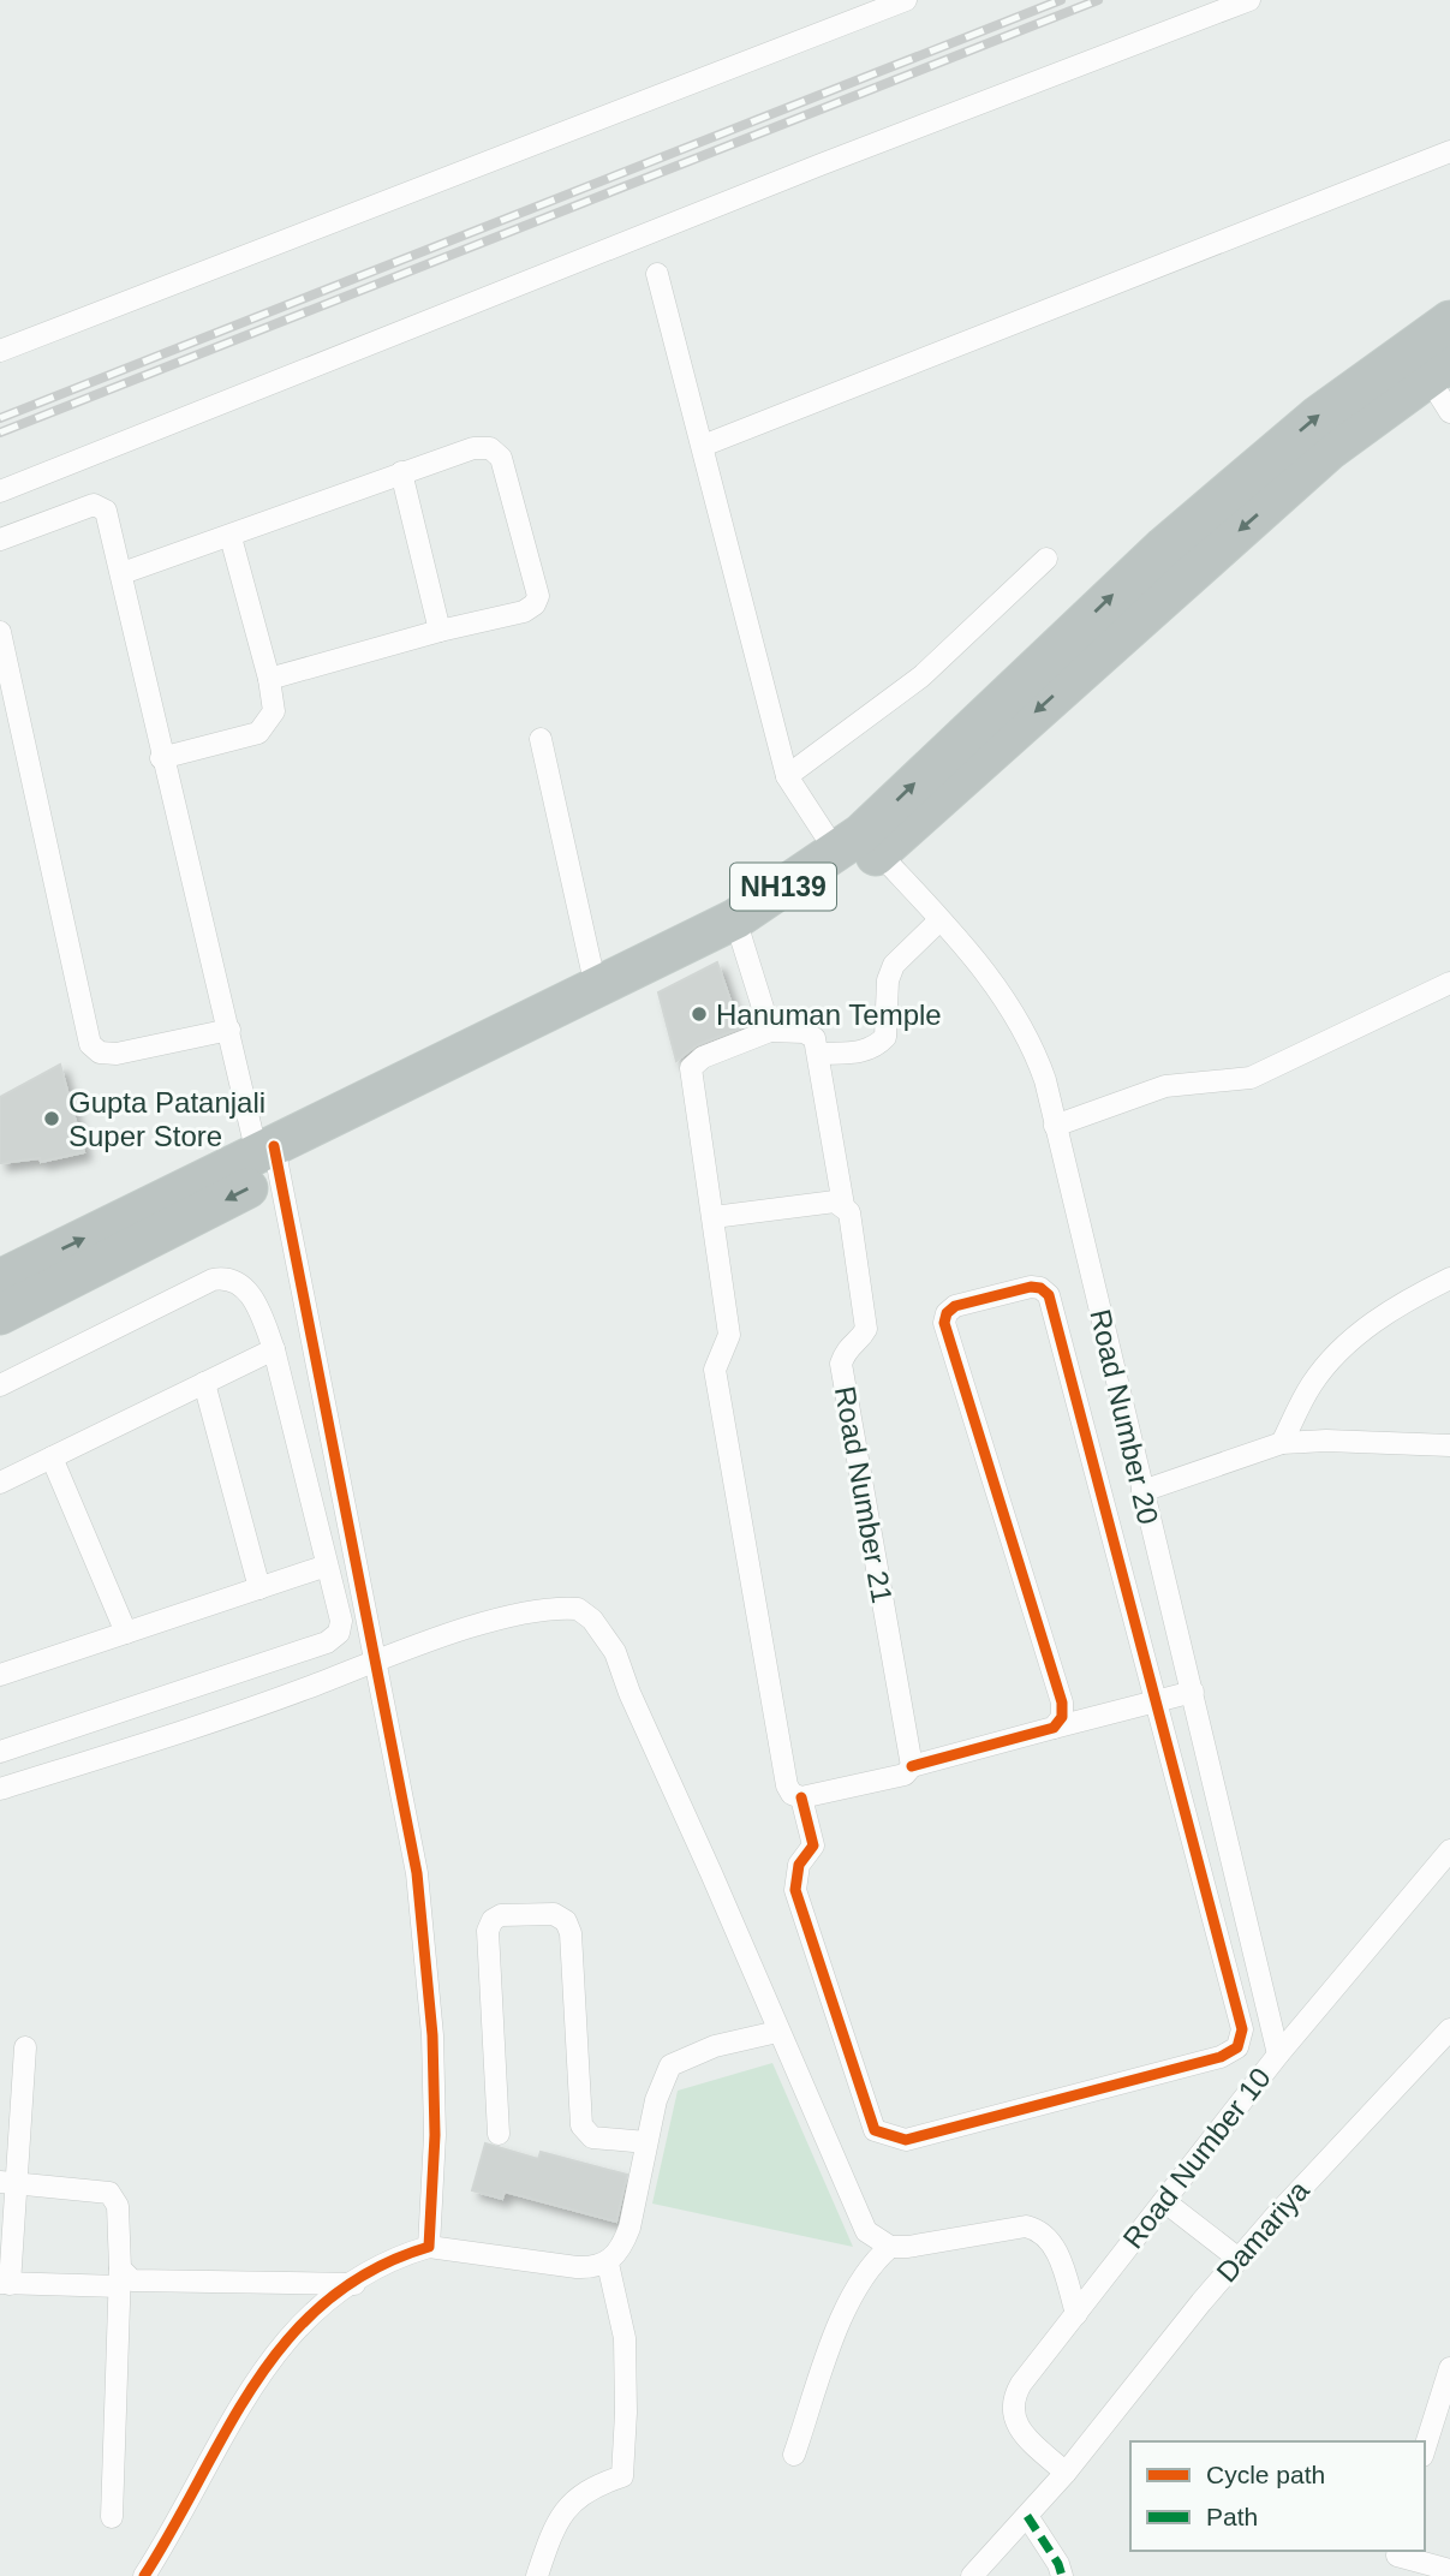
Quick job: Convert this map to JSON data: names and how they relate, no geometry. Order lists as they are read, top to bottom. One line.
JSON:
{"streets":{"highway":["NH139"],"street":["Road Number 20","Road Number 21","Road Number 10","Damariya"]},"crossings":[["NH139","Road Number 20"],["Road Number 20","Road Number 10"],["Road Number 10","Damariya"]],"places":["Hanuman Temple","Gupta Patanjali Super Store"],"legend":["Cycle path","Path"]}
